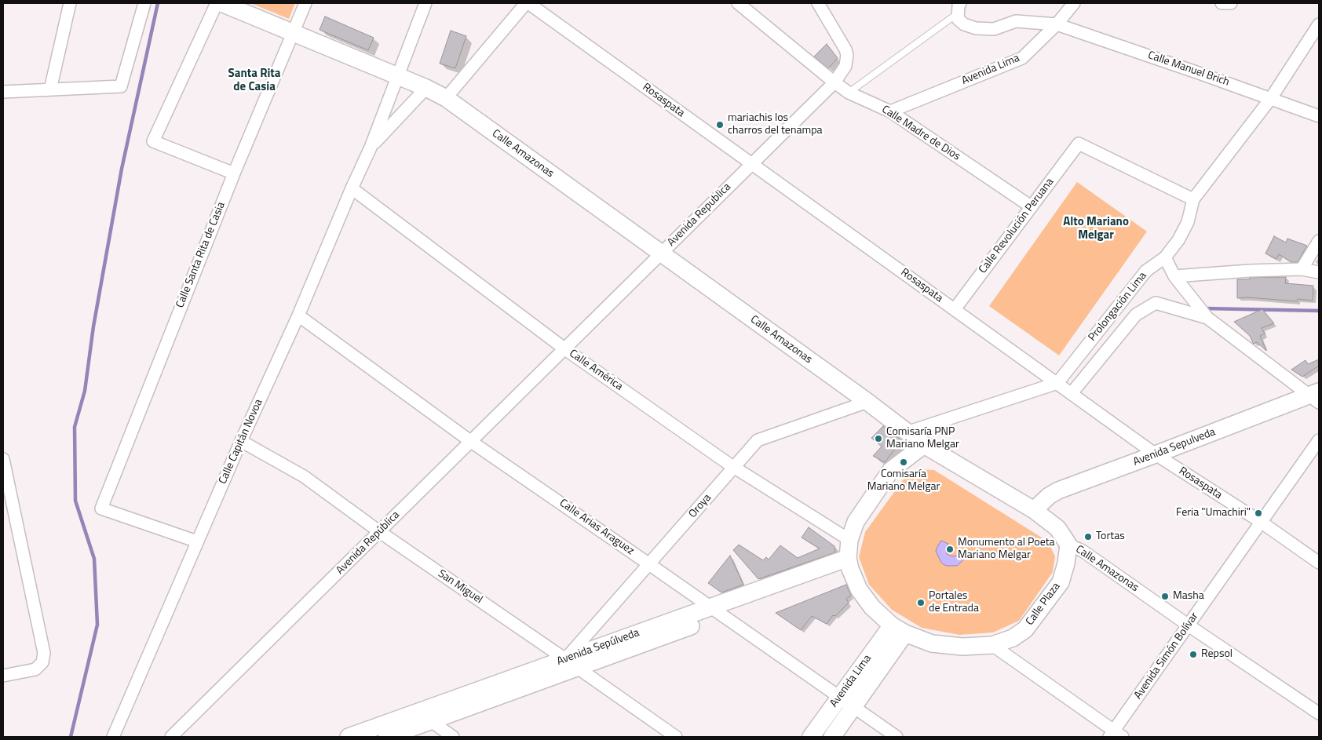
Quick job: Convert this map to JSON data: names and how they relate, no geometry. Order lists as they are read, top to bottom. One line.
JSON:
{"streets":{"street":["Calle Manuel Brich","Avenida Lima","Rosaspata","Calle Madre de Dios","Calle Amazonas","Avenida Republica","Calle Revolución Peruana","Calle Santa Rita de Casia","Prolongación Lima","Calle América","Calle Capitán Novoa","Avenida Sepulveda","Oroya","Calle Arias Araguez","Avenida República","San Miguel","Calle Plaza","Avenida Sepúlveda","Avenida Simón Bolívar"]},"crossings":[["Calle Manuel Brich","Avenida Lima"],["Calle Manuel Brich","Prolongación Lima"],["Avenida Lima","Calle Madre de Dios"],["Avenida Lima","Calle Arias Araguez"],["Avenida Lima","Calle Plaza"],["Rosaspata","Avenida Republica"],["Rosaspata","Calle Revolución Peruana"],["Rosaspata","Prolongación Lima"],["Rosaspata","Avenida Sepulveda"],["Rosaspata","Avenida Simón Bolívar"],["Calle Madre de Dios","Avenida Republica"],["Calle Madre de Dios","Calle Revolución Peruana"],["Calle Amazonas","Avenida Republica"],["Calle Amazonas","Calle Santa Rita de Casia"],["Calle Amazonas","Calle Capitán Novoa"],["Calle Amazonas","Avenida Sepulveda"],["Calle Amazonas","Oroya"],["Calle Amazonas","Calle Plaza"],["Calle Amazonas","Avenida Simón Bolívar"],["Avenida Republica","Calle América"],["Avenida Republica","Avenida República"],["Calle Revolución Peruana","Prolongación Lima"],["Calle Santa Rita de Casia","Calle Capitán Novoa"],["Calle América","Calle Capitán Novoa"],["Calle América","Oroya"],["Calle América","Avenida República"],["Calle América","Calle Plaza"],["Calle Capitán Novoa","Calle Arias Araguez"],["Calle Capitán Novoa","San Miguel"],["Oroya","Calle Arias Araguez"],["Oroya","San Miguel"],["Oroya","Avenida Sepúlveda"],["Calle Arias Araguez","Avenida República"],["Calle Arias Araguez","Avenida Sepúlveda"],["Avenida República","San Miguel"],["San Miguel","Avenida Sepúlveda"],["Calle Plaza","Avenida Sepúlveda"]],"districts":["Santa Rita de Casia","Alto Mariano Melgar"],"places":["mariachis los charros del tenampa","Comisaría PNP Mariano Melgar","Comisaría Mariano Melgar","Feria \"Umachiri\"","Tortas","Monumento al Poeta Mariano Melgar","Masha","Portales de Entrada","Repsol"]}
